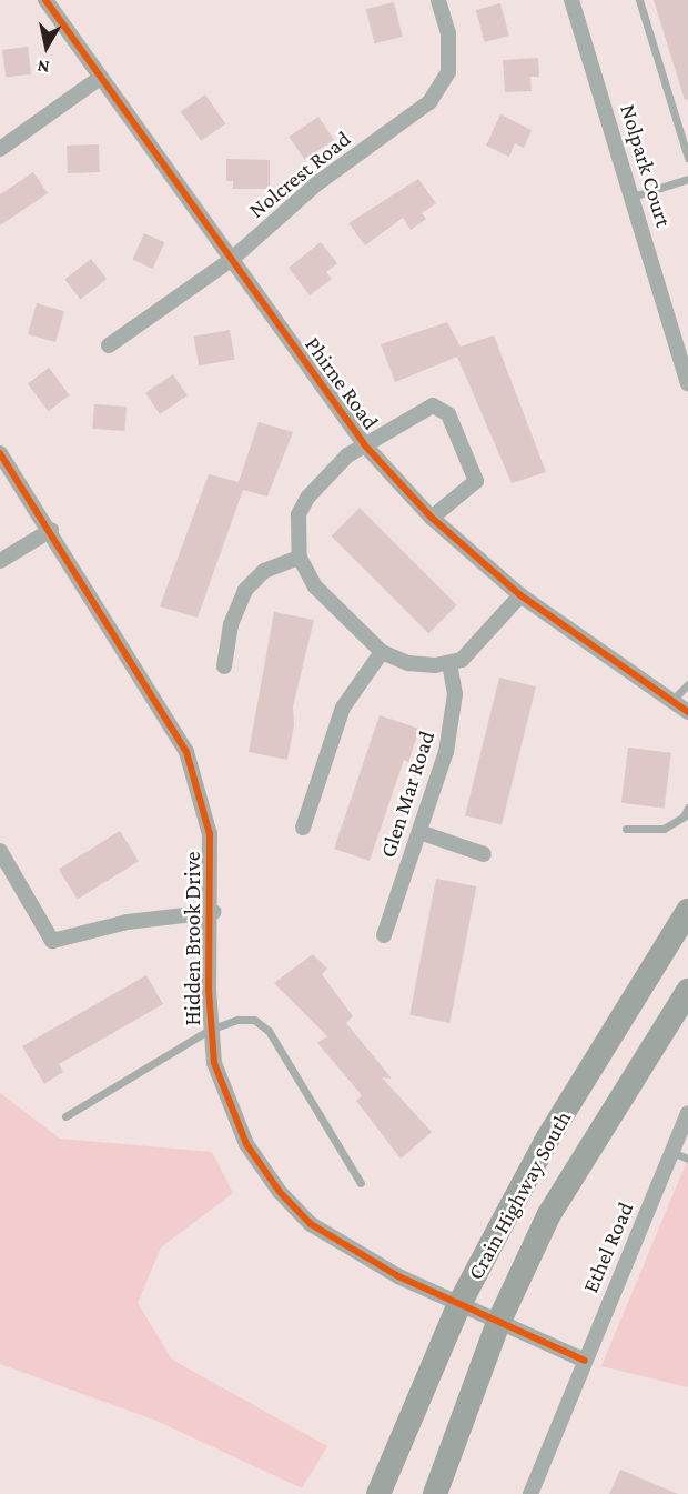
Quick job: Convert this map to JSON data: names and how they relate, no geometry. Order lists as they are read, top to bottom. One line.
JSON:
{"streets":{"main road":["Crain Highway South"],"street":["Nolpark Court","Nolcrest Road","Phirne Road","Glen Mar Road","Hidden Brook Drive","Ethel Road"]},"crossings":[["Nolcrest Road","Phirne Road"],["Hidden Brook Drive","Crain Highway South"],["Hidden Brook Drive","Ethel Road"]],"north":"bottom"}
